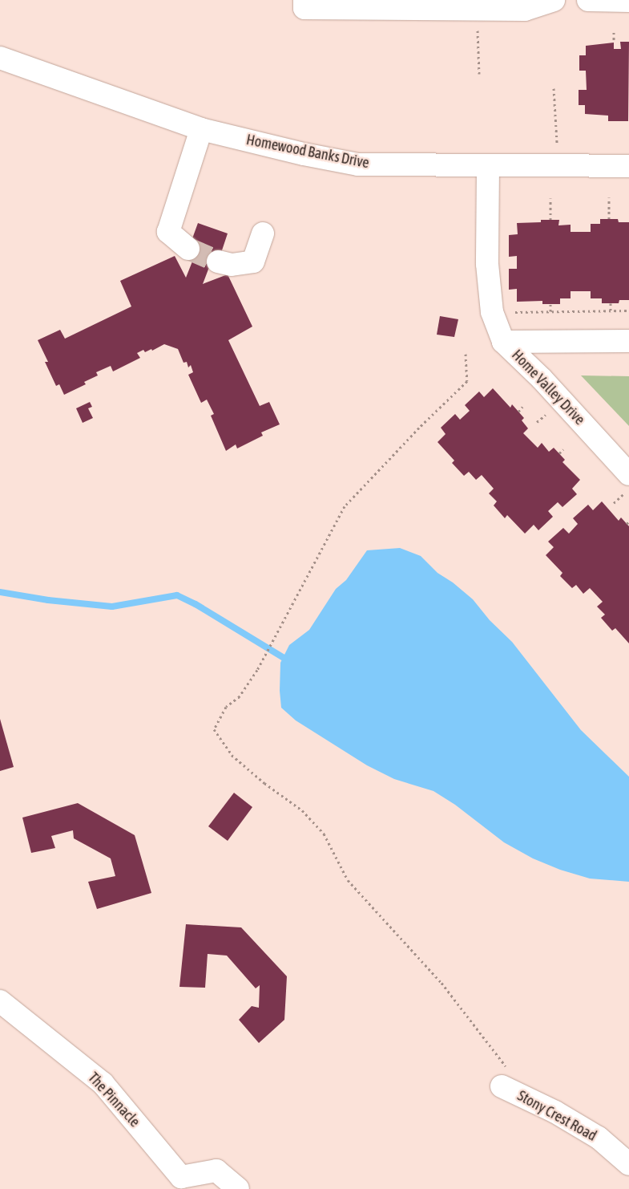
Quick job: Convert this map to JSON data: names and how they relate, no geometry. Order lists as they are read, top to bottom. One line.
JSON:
{"streets":{"street":["Homewood Banks Drive","Home Valley Drive","The Pinnacle","Stony Crest Road"]}}
